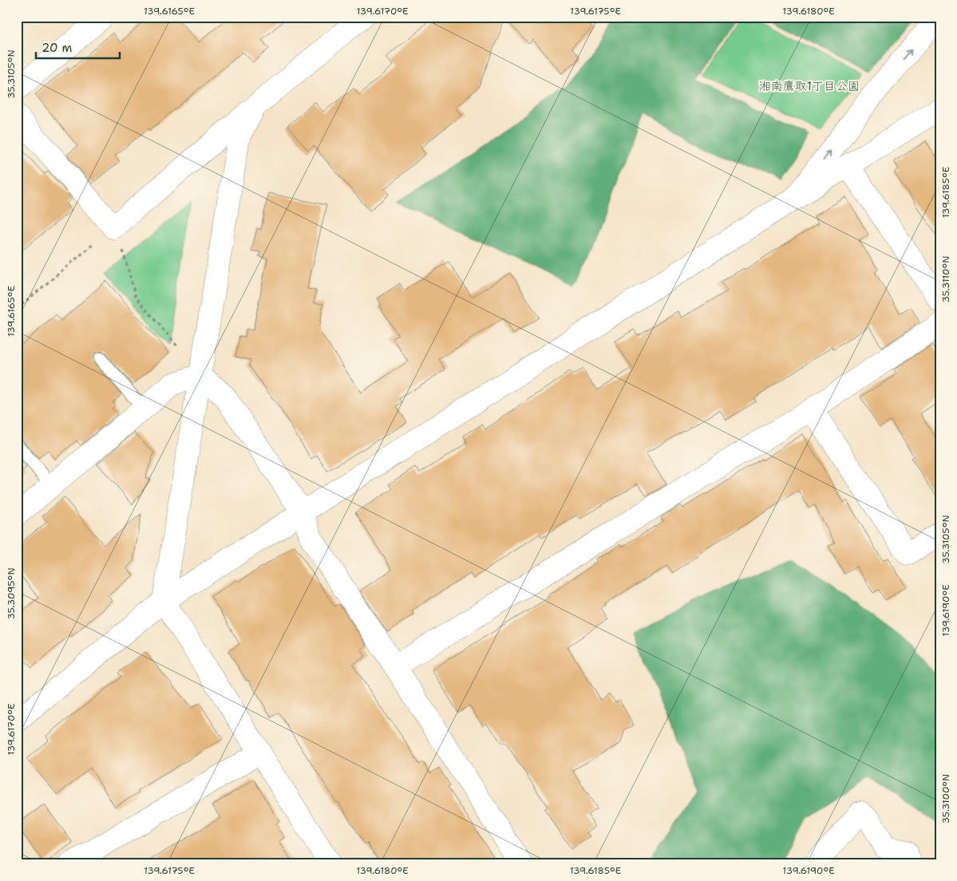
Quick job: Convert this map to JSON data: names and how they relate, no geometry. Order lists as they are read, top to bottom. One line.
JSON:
{"parks":["湘南鷹取1丁目公園"],"scale_bar":"20 m","coordinates":["139.6165°E","139.6170°E","139.6175°E","139.6180°E","35.3105°N","139.6185°E","35.3110°N","35.3095°N","139.6190°E","35.3100°N"]}
